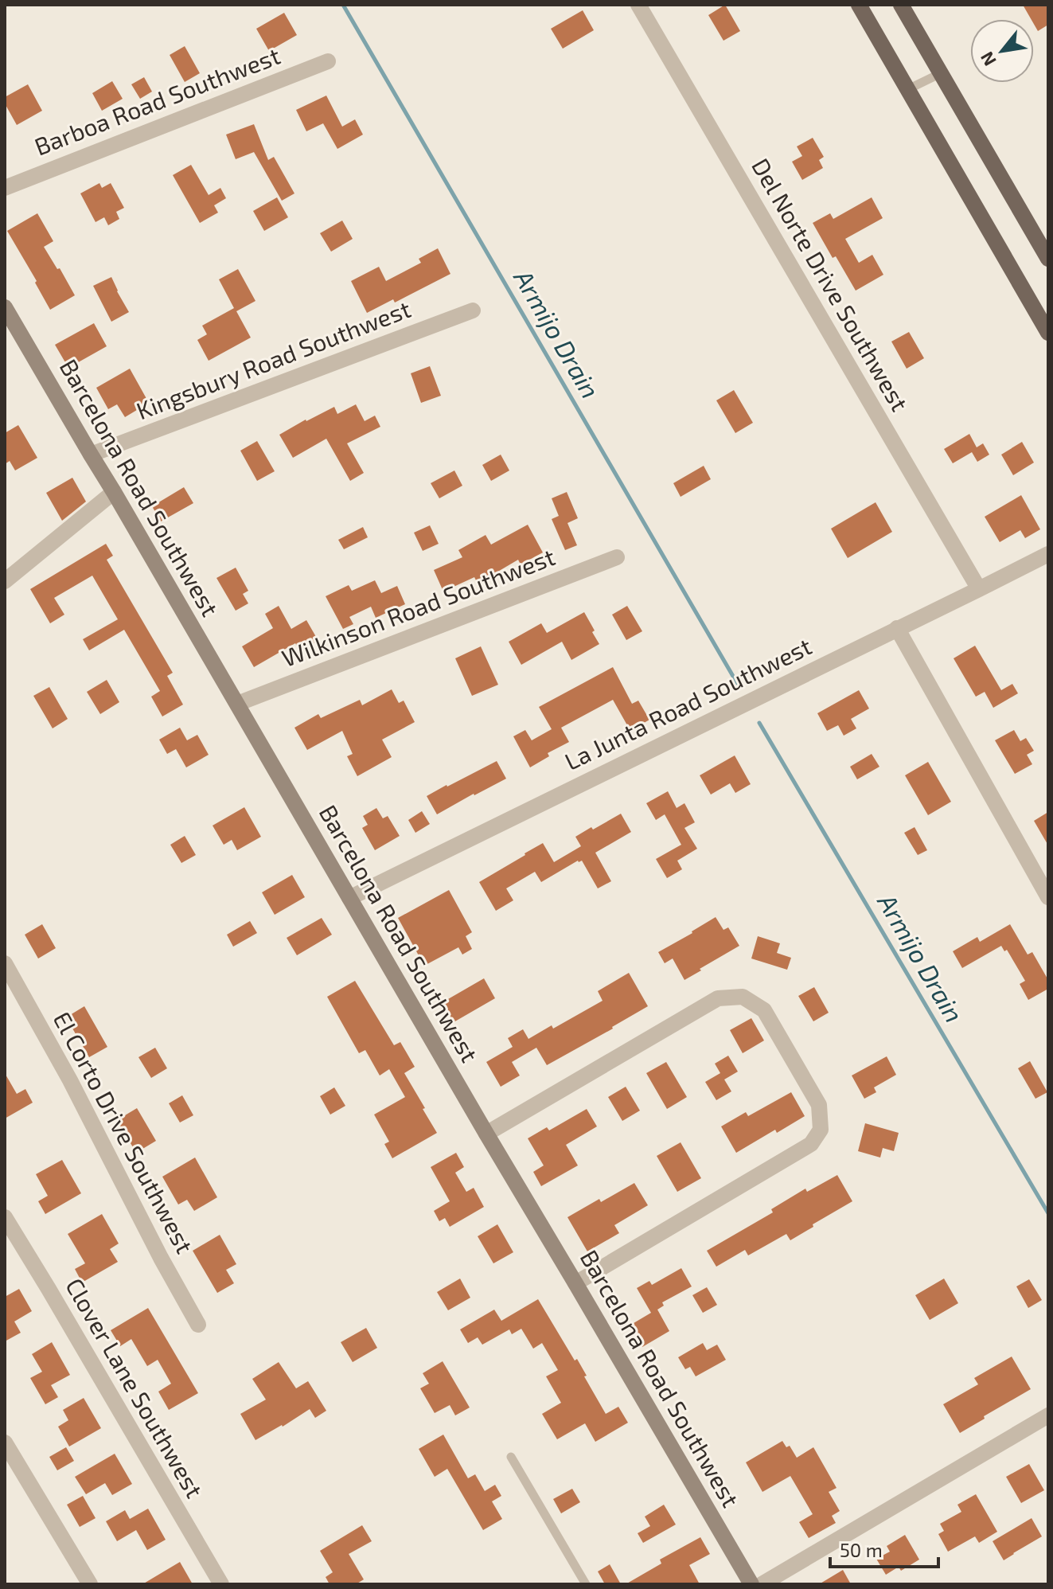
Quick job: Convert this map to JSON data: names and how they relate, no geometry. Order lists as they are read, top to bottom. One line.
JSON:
{"streets":{"street":["Barboa Road Southwest","Del Norte Drive Southwest","Kingsbury Road Southwest","Barcelona Road Southwest","Wilkinson Road Southwest","La Junta Road Southwest","El Corto Drive Southwest","Clover Lane Southwest"]},"crossings":[["Del Norte Drive Southwest","La Junta Road Southwest"],["Kingsbury Road Southwest","Barcelona Road Southwest"],["Barcelona Road Southwest","Wilkinson Road Southwest"],["Barcelona Road Southwest","La Junta Road Southwest"]],"water":["Armijo Drain"],"scale_bar":"50 m","north":"bottom left"}
